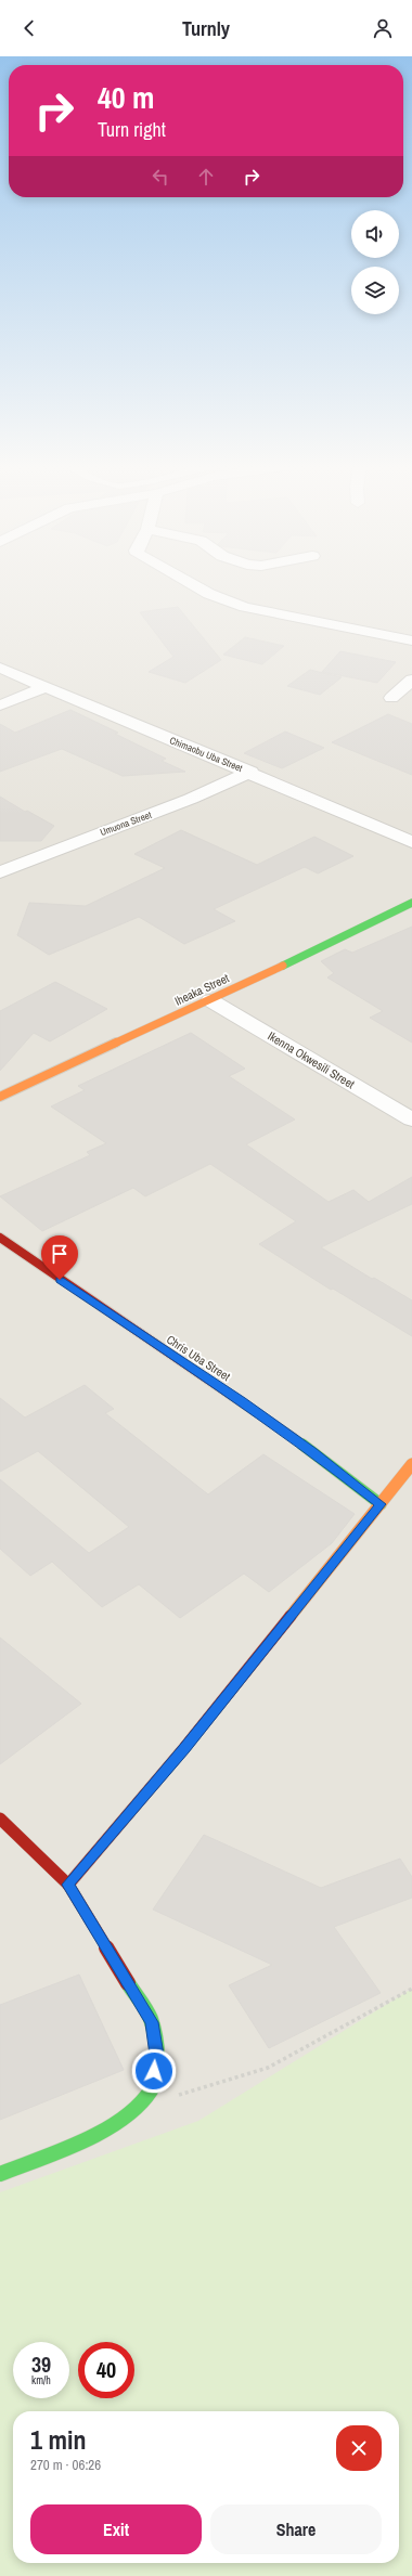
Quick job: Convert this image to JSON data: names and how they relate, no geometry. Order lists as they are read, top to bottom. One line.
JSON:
{"streets":{"street":["Chimaobu Uba Street","Umuona Street","Iheaka Street","Ikenna Okwesili Street","Chris Uba Street"]},"crossings":[["Chimaobu Uba Street","Umuona Street"],["Iheaka Street","Ikenna Okwesili Street"]],"page":{"header":"Turnly","turn":["40 m","Turn right"],"speed":"39 km/h","limit":"40","heading":["1 min","270 m · 06:26"],"buttons":["Exit","Share"]}}
